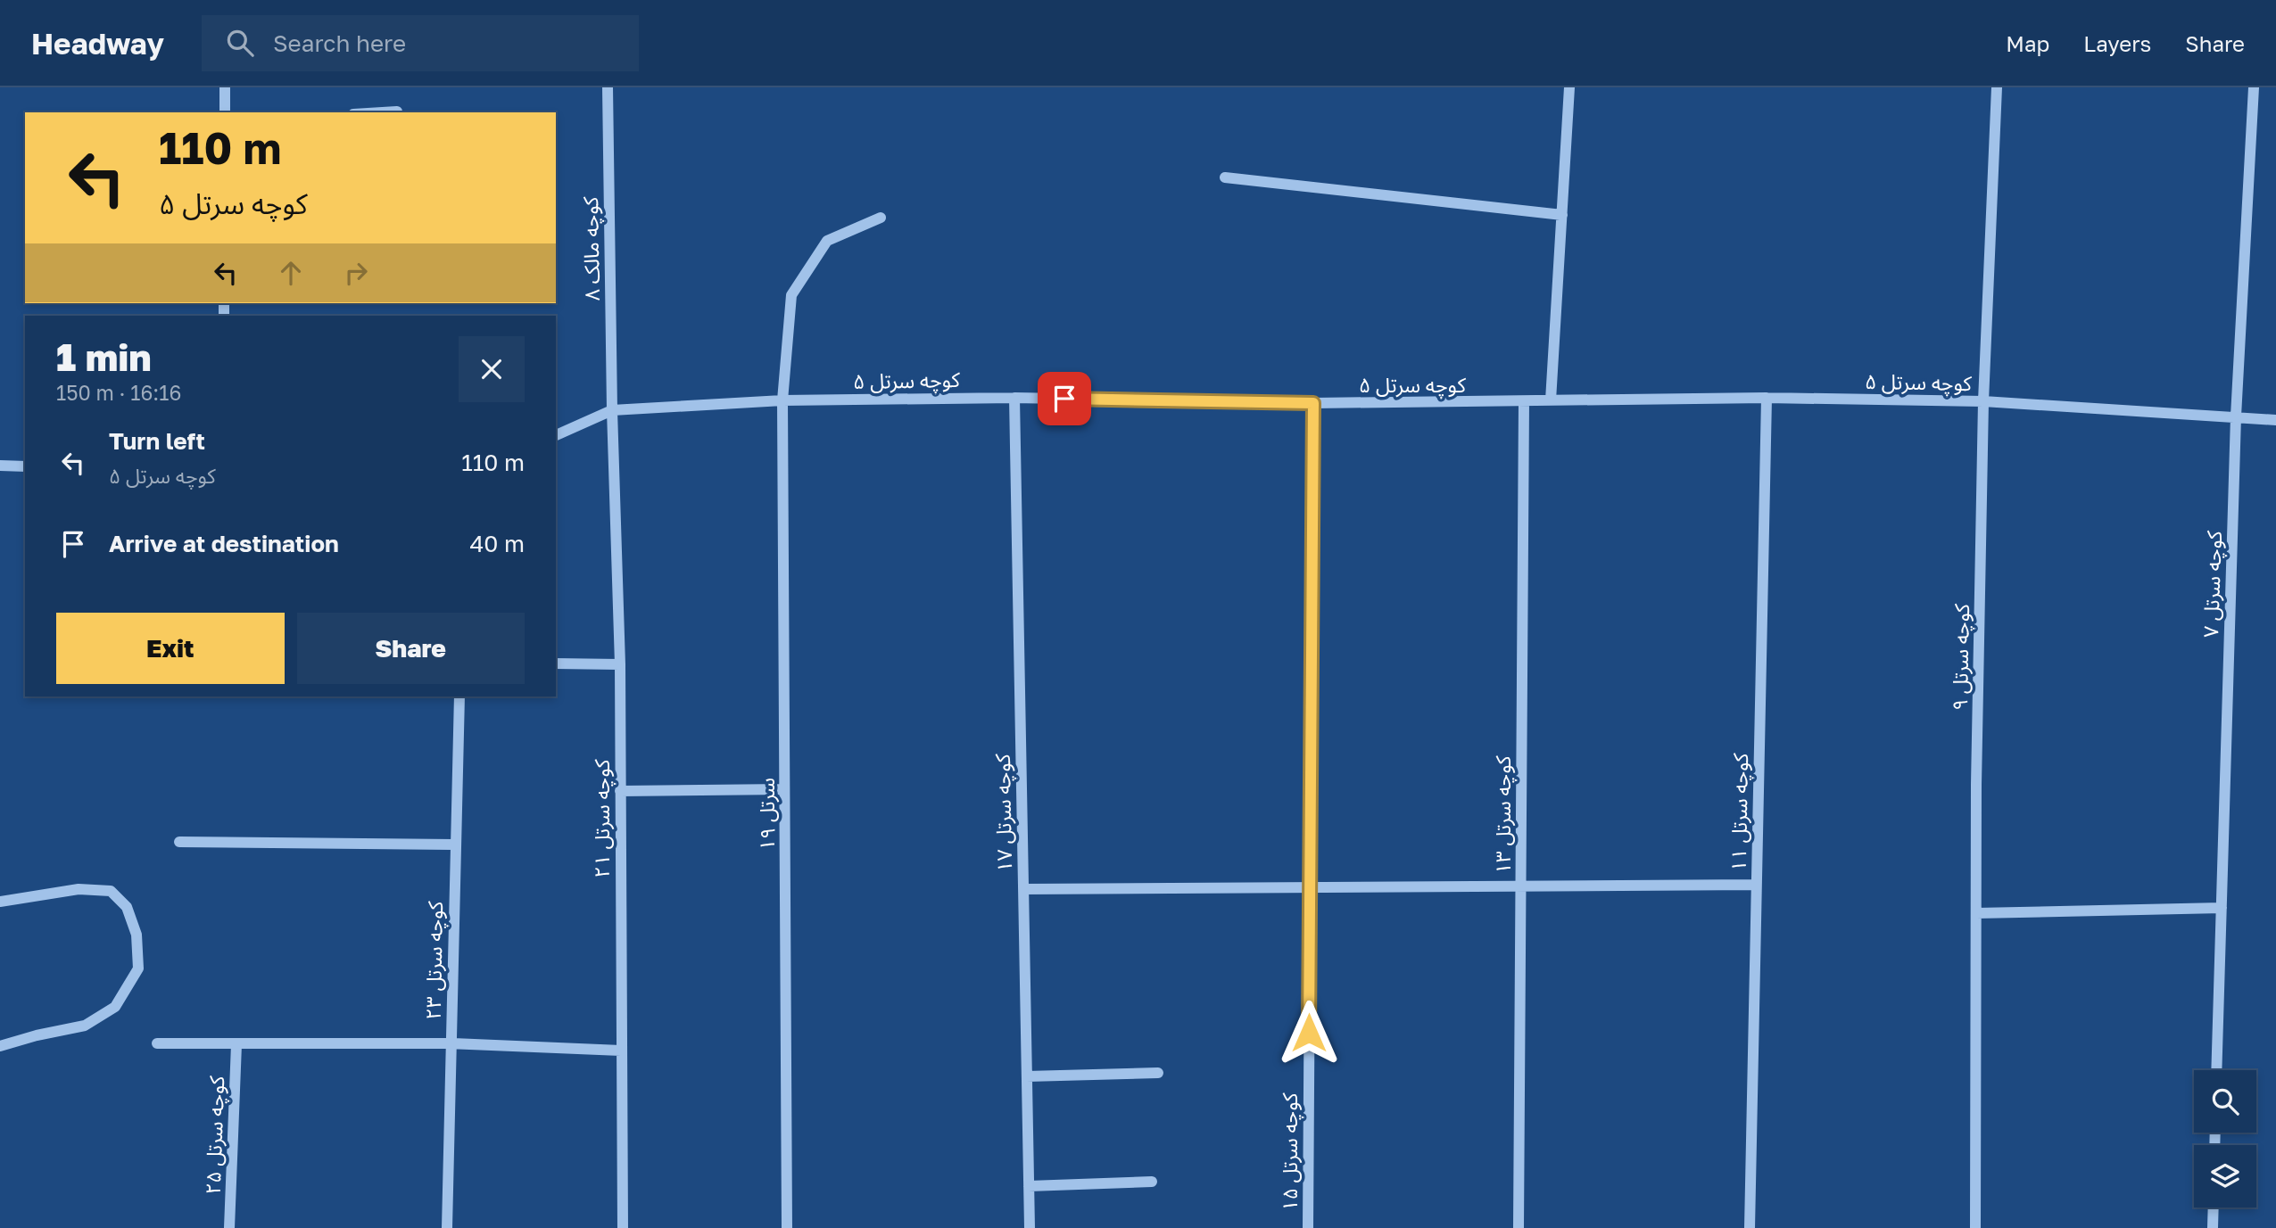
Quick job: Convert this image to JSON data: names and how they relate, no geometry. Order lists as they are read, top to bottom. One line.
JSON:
{"streets":{"street":["کوچه مالک ۸","کوچه سرتل ۵","کوچه سرتل ۷","کوچه سرتل ۹","کوچه سرتل ۱۱","کوچه سرتل ۱۷","سرتل ۱۹","کوچه سرتل ۱۳","کوچه سرتل ۲۱","کوچه سرتل ۲۳","کوچه سرتل ۲۵","کوچه سرتل ۱۵"]},"crossings":[["کوچه مالک ۸","کوچه سرتل ۵"],["کوچه مالک ۸","کوچه سرتل ۲۱"],["کوچه سرتل ۵","کوچه سرتل ۷"],["کوچه سرتل ۵","کوچه سرتل ۹"],["کوچه سرتل ۵","کوچه سرتل ۱۱"],["کوچه سرتل ۵","کوچه سرتل ۱۷"],["کوچه سرتل ۵","سرتل ۱۹"],["کوچه سرتل ۵","کوچه سرتل ۱۳"],["کوچه سرتل ۵","کوچه سرتل ۲۱"],["کوچه سرتل ۵","کوچه سرتل ۱۵"]],"page":{"header":"Headway","search":"Search here","nav":["Map","Layers","Share"],"turn":["110 m","کوچه سرتل ۵"],"heading":["1 min","150 m · 16:16"],"list":[{"name":"Turn left","note":"کوچه سرتل ۵","value":"110 m"},{"name":"Arrive at destination","value":"40 m"}],"buttons":["Exit","Share"]}}
